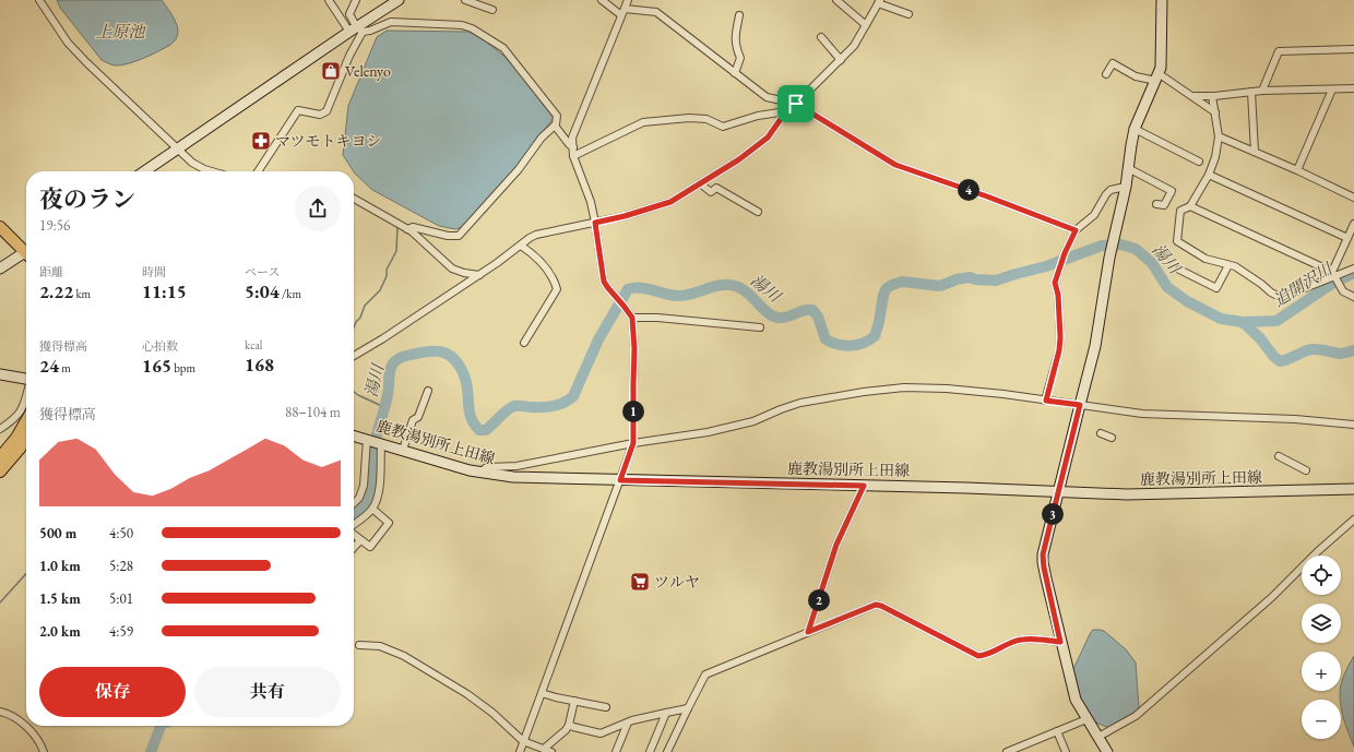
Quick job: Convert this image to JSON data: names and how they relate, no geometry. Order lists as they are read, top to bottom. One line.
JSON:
{"streets":{"street":["鹿教湯別所上田線"]},"water":["上原池","湯川","追開沢川"],"places":{"shop":["Velenyo"],"pharmacy":["マツモトキヨシ"],"supermarket":["ツルヤ"]},"page":{"heading":["夜のラン","19:56"],"pins":["4","1","3","2"],"stats":[["距離","2.22 km"],["時間","11:15"],["ペース","5:04 /km"],["獲得標高","24 m"],["心拍数","165 bpm"],["kcal","168"]],"chart":["獲得標高","88–104 m"],"list":[{"name":"500 m","note":"4:50"},{"name":"1.0 km","note":"5:28"},{"name":"1.5 km","note":"5:01"},{"name":"2.0 km","note":"4:59"}],"map_buttons":["+","−"],"buttons":["保存","共有"]}}
